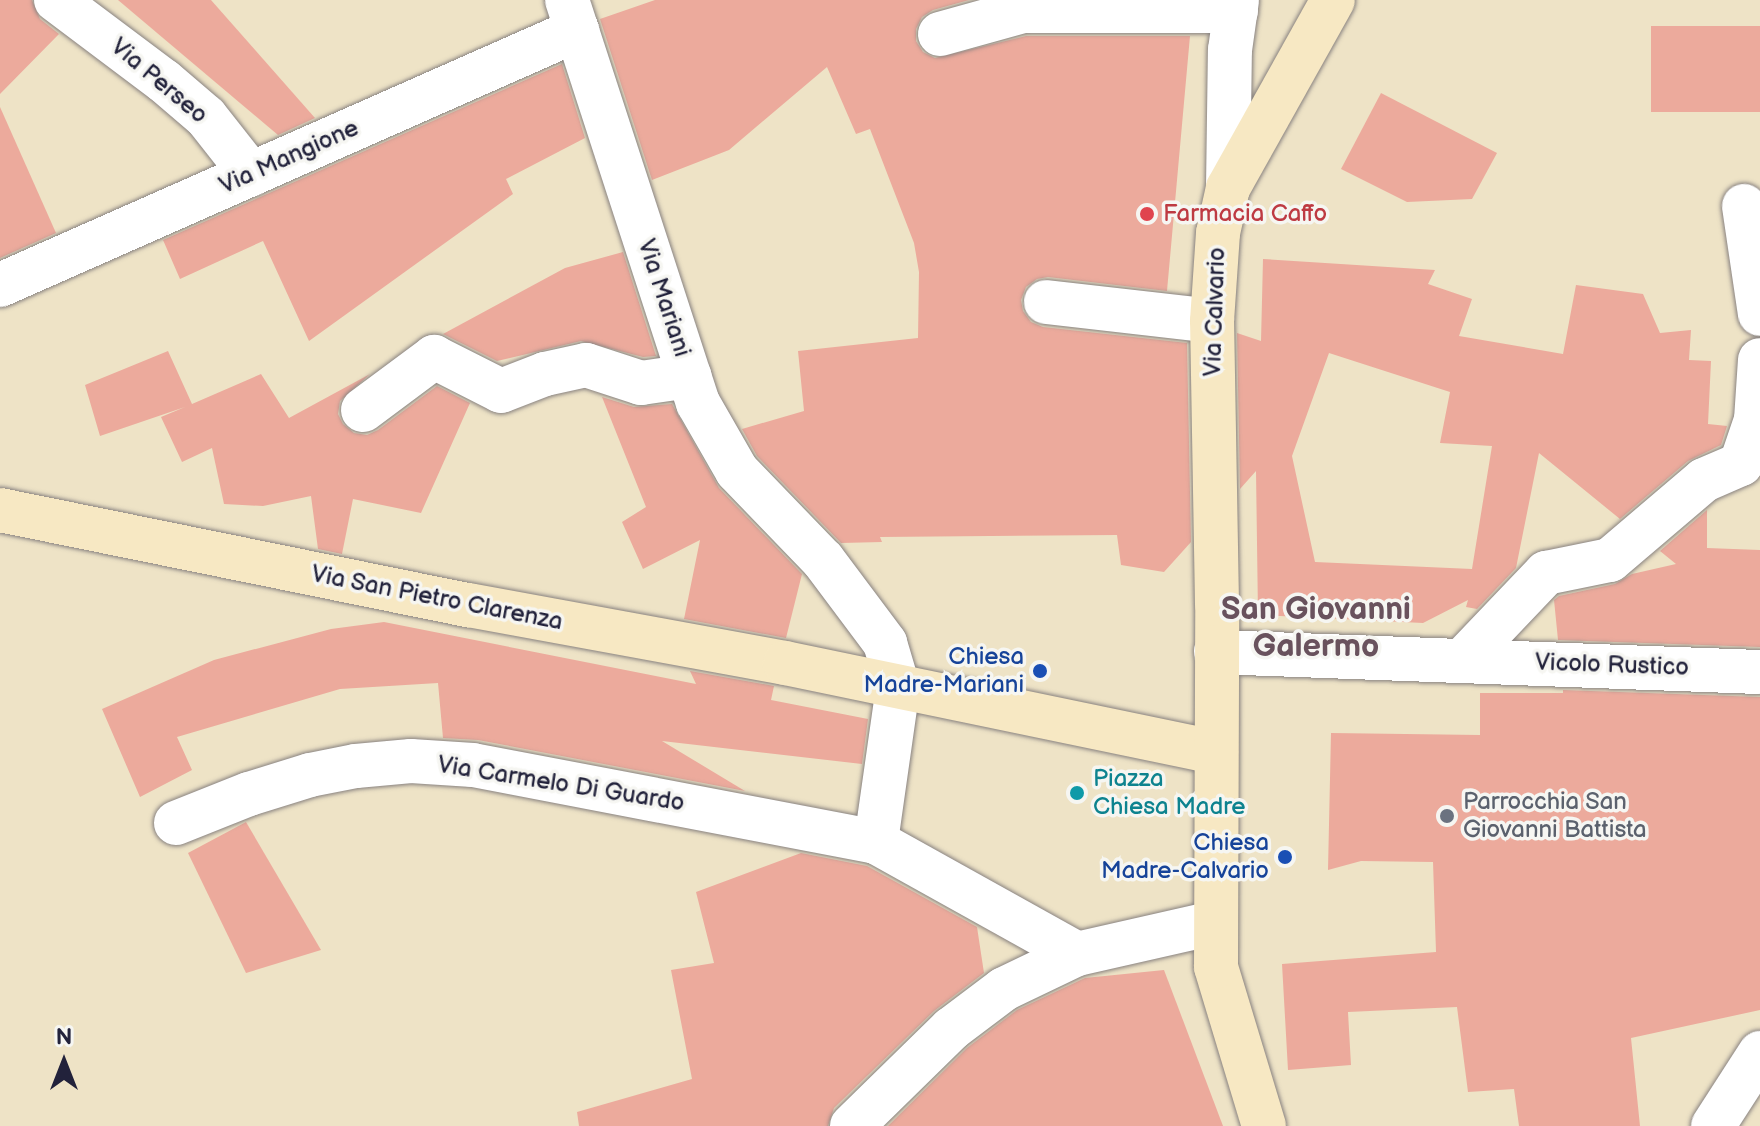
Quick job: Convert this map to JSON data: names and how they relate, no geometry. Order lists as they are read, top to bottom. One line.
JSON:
{"streets":{"main road":["Via Calvario","Via San Pietro Clarenza"],"street":["Via Perseo","Via Mangione","Via Mariani","Vicolo Rustico","Via Carmelo Di Guardo"]},"crossings":[["Via Perseo","Via Mangione"],["Via Mangione","Via Mariani"],["Via Mariani","Via San Pietro Clarenza"],["Via Calvario","Via San Pietro Clarenza"],["Via Calvario","Vicolo Rustico"]],"districts":["San Giovanni Galermo"],"places":["Farmacia Caffo","Chiesa Madre-Mariani","Piazza Chiesa Madre","Parrocchia San Giovanni Battista","Chiesa Madre-Calvario"],"north":"top"}
